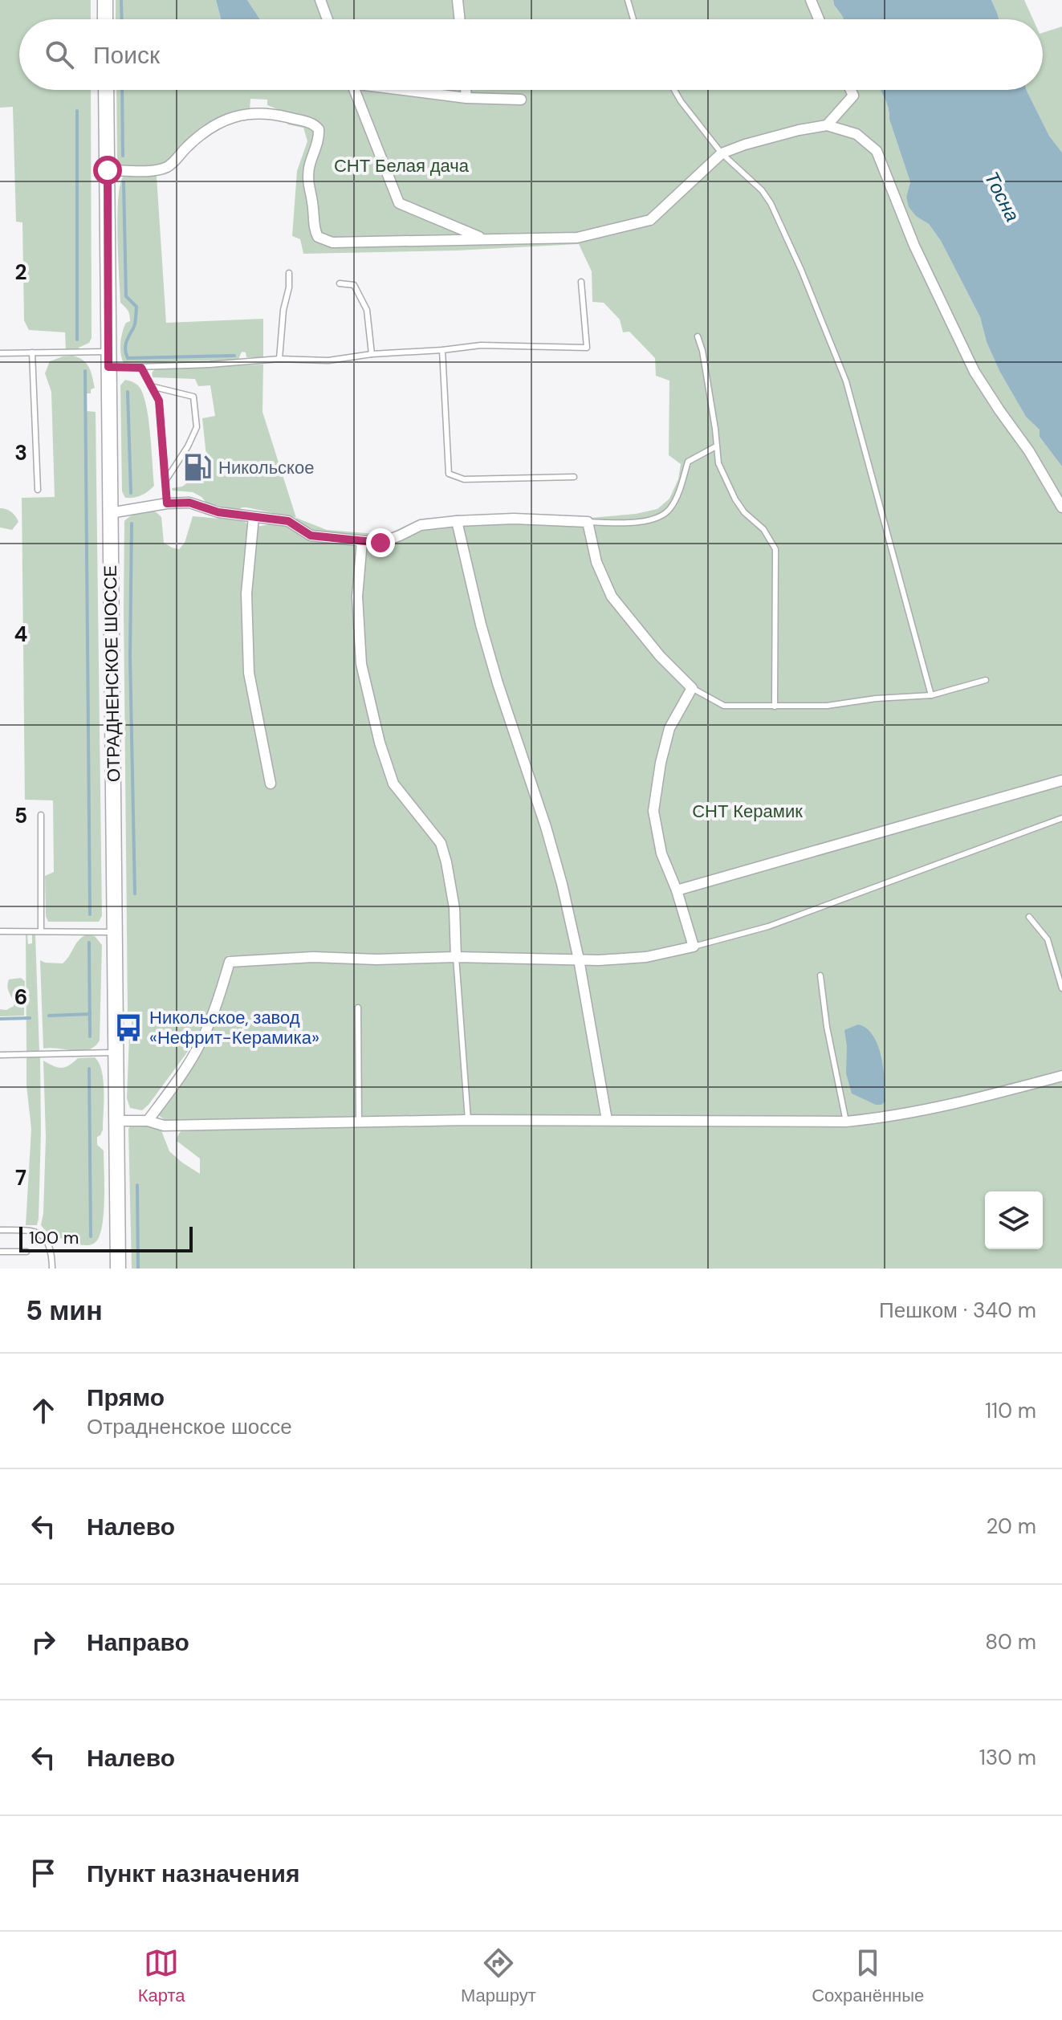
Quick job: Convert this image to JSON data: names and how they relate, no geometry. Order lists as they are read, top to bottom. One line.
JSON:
{"streets":{"main road":["ОТРАДНЕНСКОЕ ШОССЕ"]},"water":["Тосна"],"parks":["СНТ Белая дача","СНТ Керамик"],"places":{"fuel station":["Никольское"],"bus stop":["Никольское, завод «Нефрит-Керамика»"]},"scale_bar":"100 m","page":{"search":"Поиск","scale":"100 m","heading":["5 мин","Пешком · 340 m"],"list":[["Прямо","Отрадненское шоссе","110 m"],["Налево","20 m"],["Направо","80 m"],["Налево","130 m"],"Пункт назначения"],"nav":["Карта","Маршрут","Сохранённые"]},"grid":{"rows":["2","3","4","5","6","7"]}}
